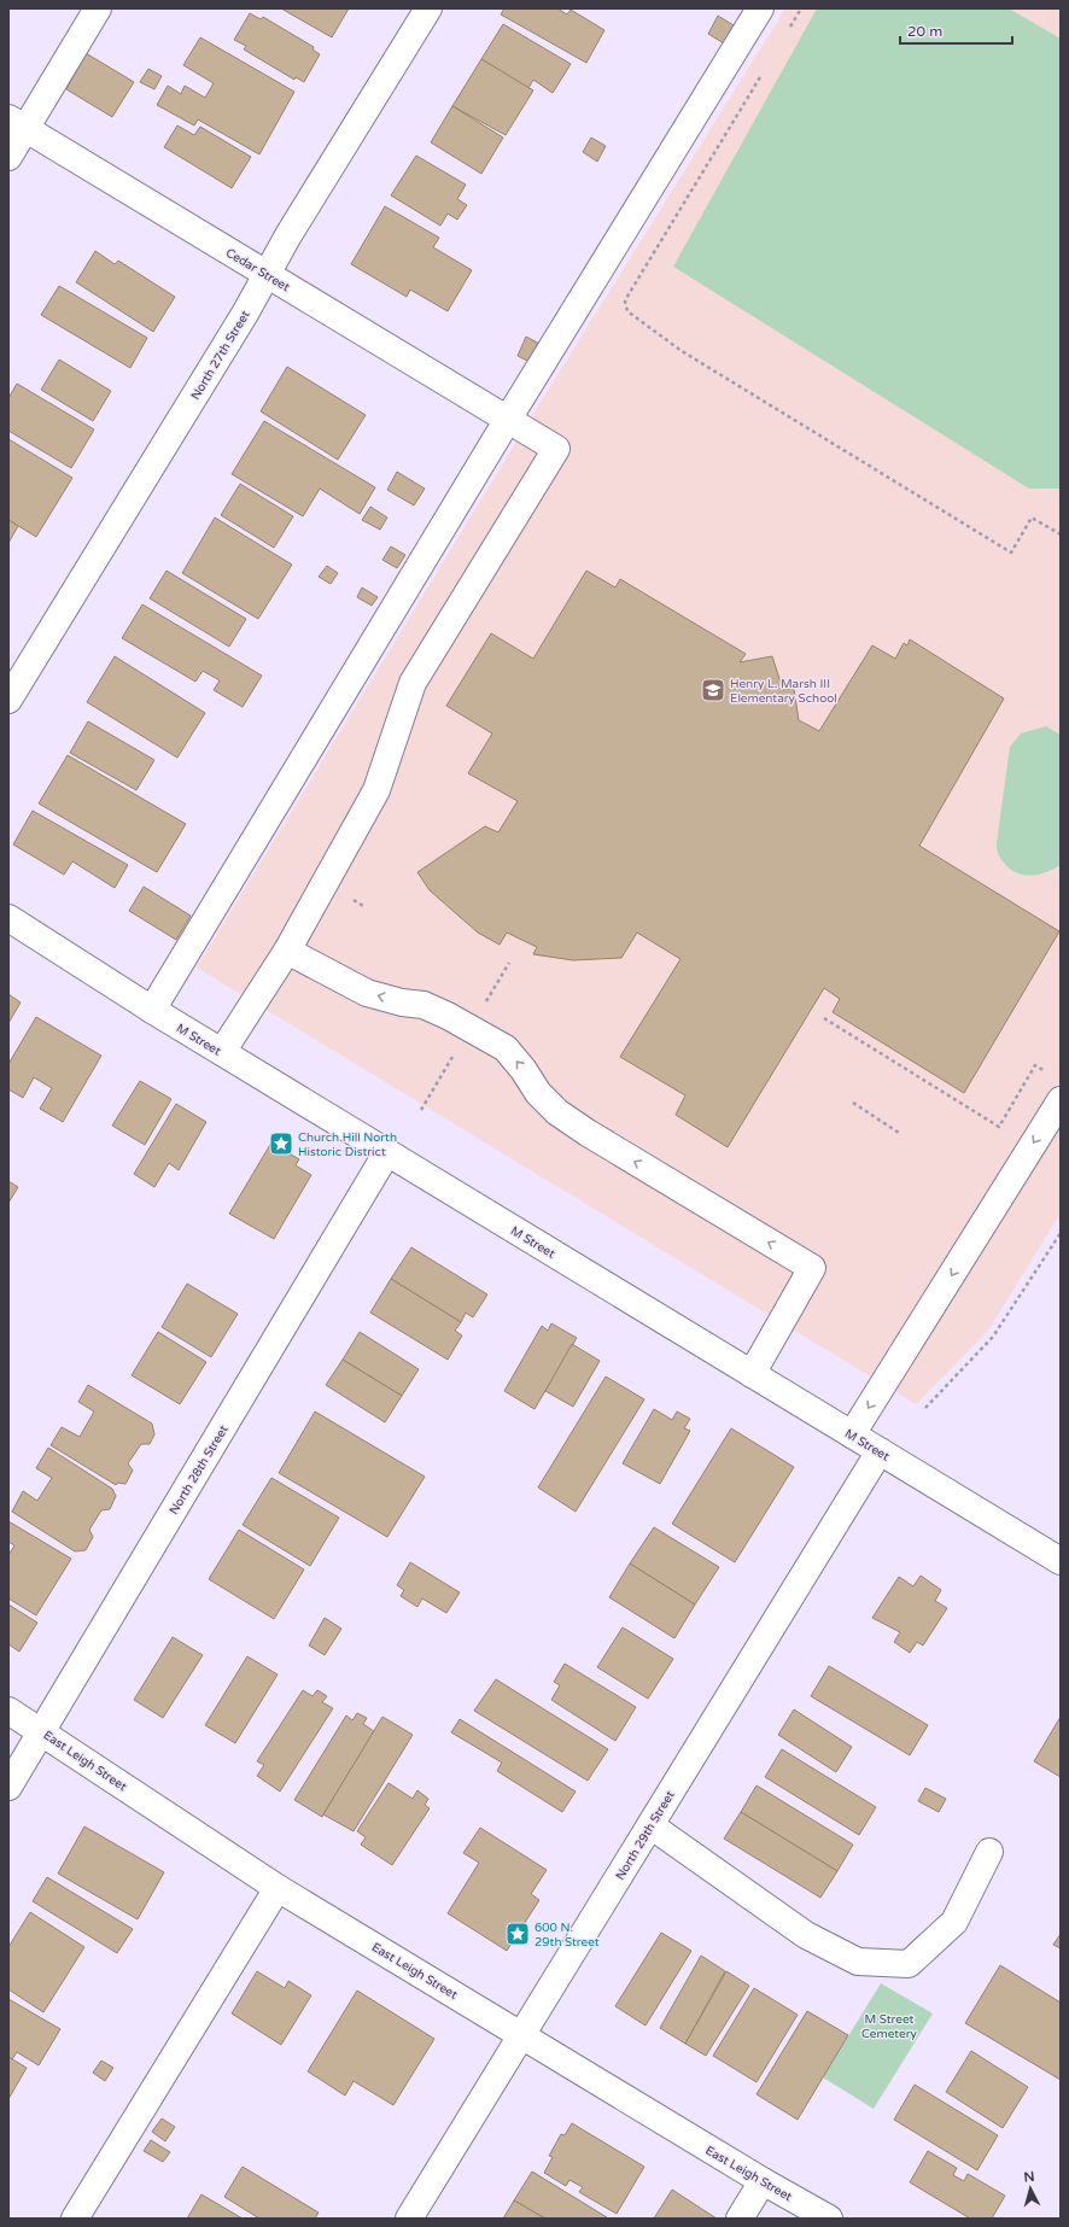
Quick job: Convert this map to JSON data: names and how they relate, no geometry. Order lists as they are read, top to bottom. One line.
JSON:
{"streets":{"street":["Cedar Street","North 27th Street","M Street","North 28th Street","East Leigh Street","North 29th Street"]},"crossings":[["Cedar Street","North 27th Street"],["M Street","North 28th Street"],["M Street","North 29th Street"],["North 28th Street","East Leigh Street"],["East Leigh Street","North 29th Street"]],"parks":["M Street Cemetery"],"places":{"school or university":["Henry L. Marsh III Elementary School"],"place":["Church Hill North Historic District","600 N. 29th Street"]},"scale_bar":"20 m","north":"top"}
